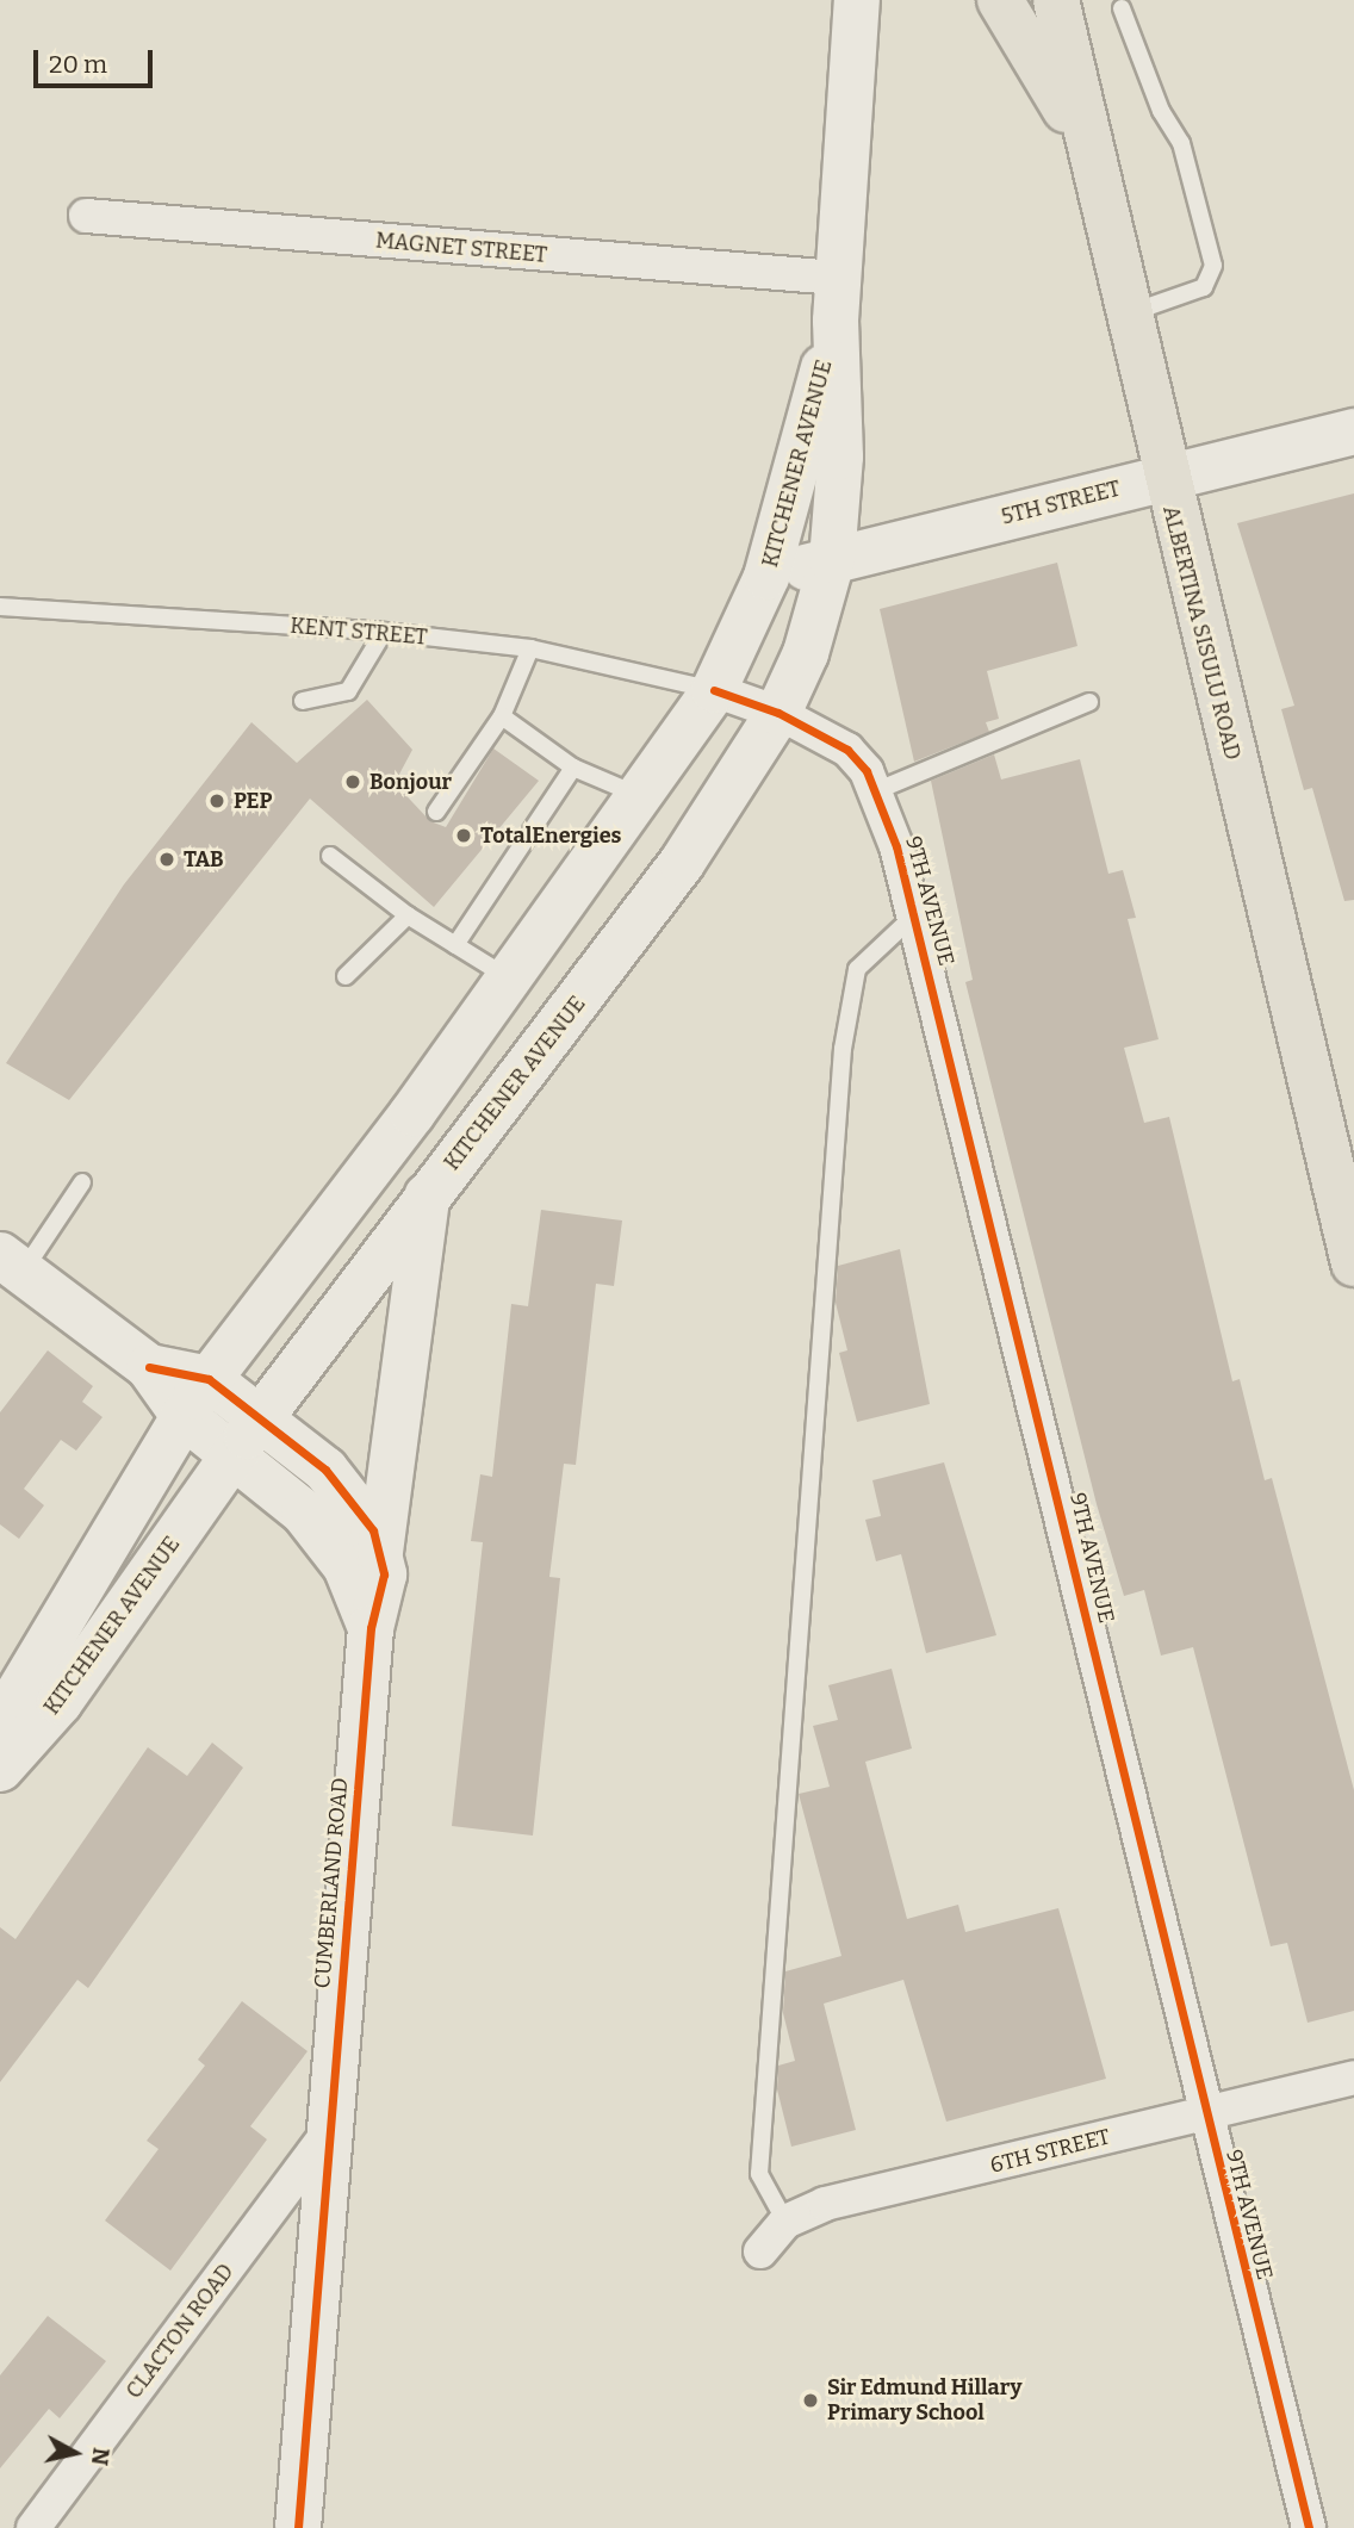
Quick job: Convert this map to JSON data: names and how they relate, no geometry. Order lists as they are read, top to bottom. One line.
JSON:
{"streets":{"main road":["KITCHENER AVENUE","5TH STREET","ALBERTINA SISULU ROAD","CUMBERLAND ROAD"],"street":["MAGNET STREET","9TH AVENUE","6TH STREET","CLACTON ROAD"],"lane":["KENT STREET"]},"crossings":[["MAGNET STREET","KITCHENER AVENUE"],["KITCHENER AVENUE","5TH STREET"],["KITCHENER AVENUE","KENT STREET"],["KITCHENER AVENUE","9TH AVENUE"],["KITCHENER AVENUE","CUMBERLAND ROAD"],["5TH STREET","ALBERTINA SISULU ROAD"],["KENT STREET","9TH AVENUE"],["9TH AVENUE","6TH STREET"],["CUMBERLAND ROAD","CLACTON ROAD"]],"places":["Bonjour","PEP","TotalEnergies","TAB","Sir Edmund Hillary Primary School"],"scale_bar":"20 m","north":"right"}
